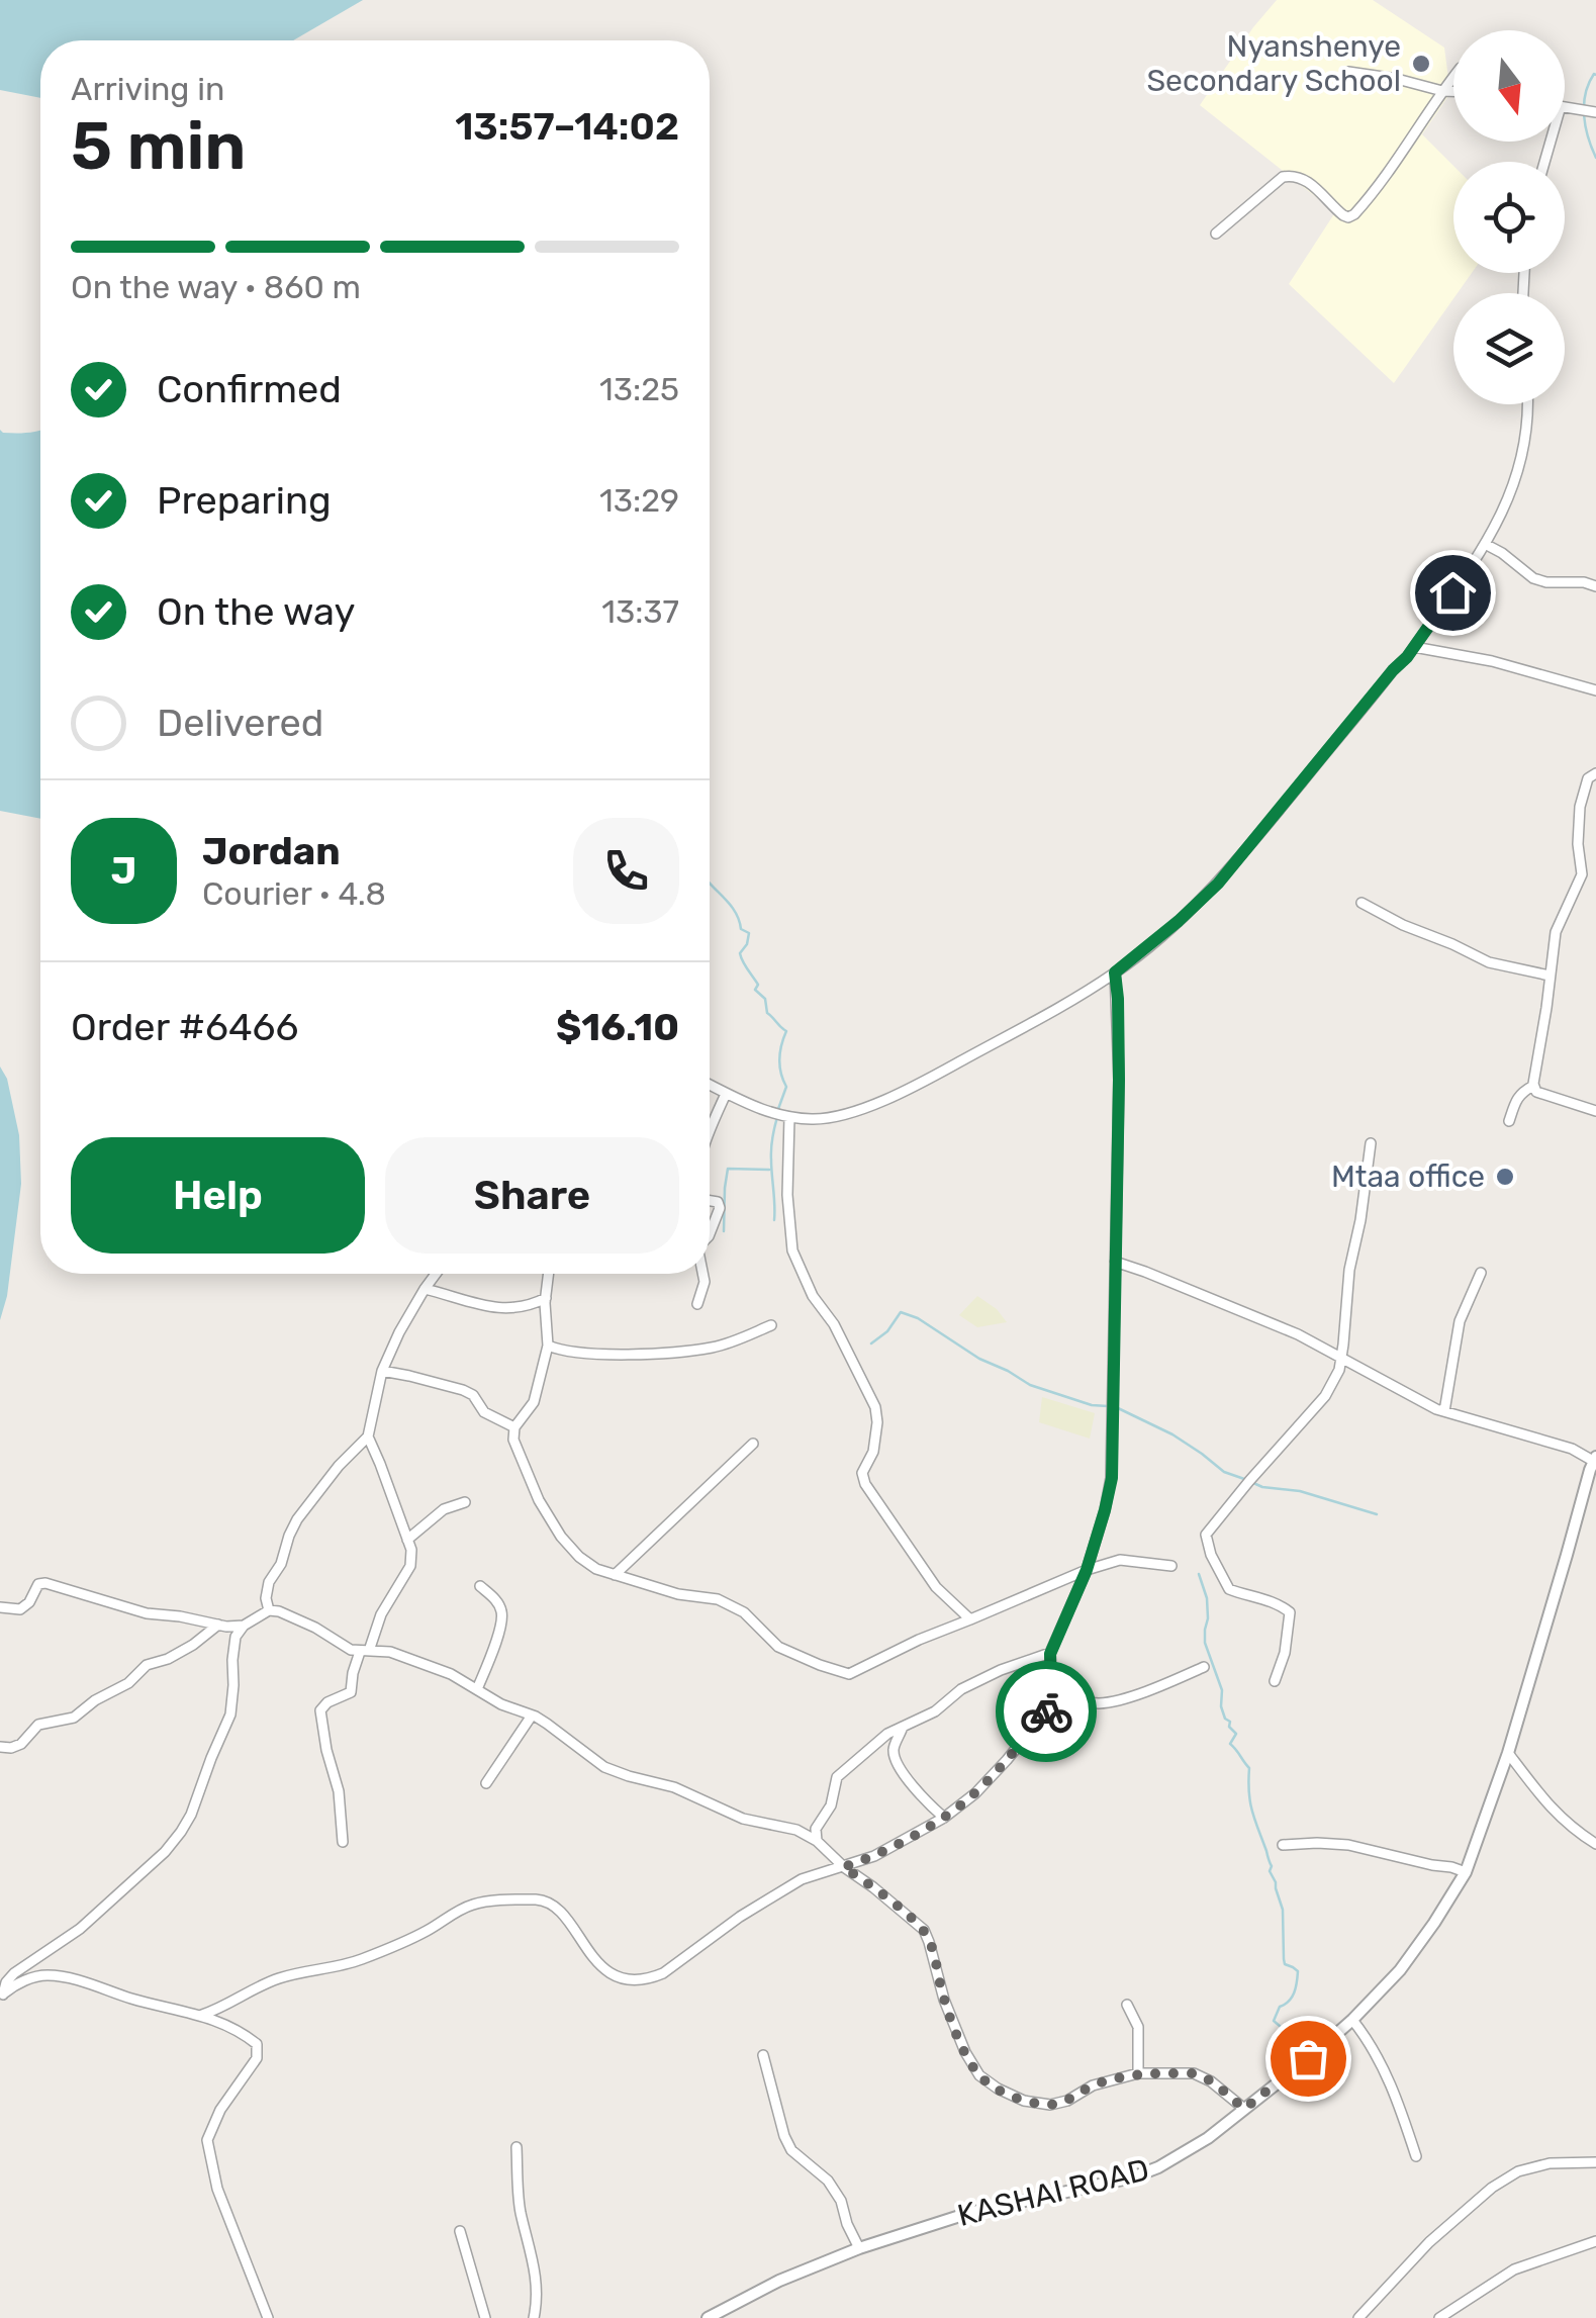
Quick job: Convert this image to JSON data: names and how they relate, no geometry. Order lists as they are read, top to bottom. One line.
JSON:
{"streets":{"street":["KASHAI ROAD"]},"places":["Nyanshenye Secondary School","Mtaa office"],"north":"bottom","page":{"heading":["5 min","Arriving in","13:57–14:02"],"panel":["Jordan","Courier · 4.8","Order #6466","$16.10"],"bar":"On the way · 860 m","list":[["Confirmed","13:25"],["Preparing","13:29"],["On the way","13:37"],"Delivered"],"round":"J","buttons":["Help","Share"]}}
